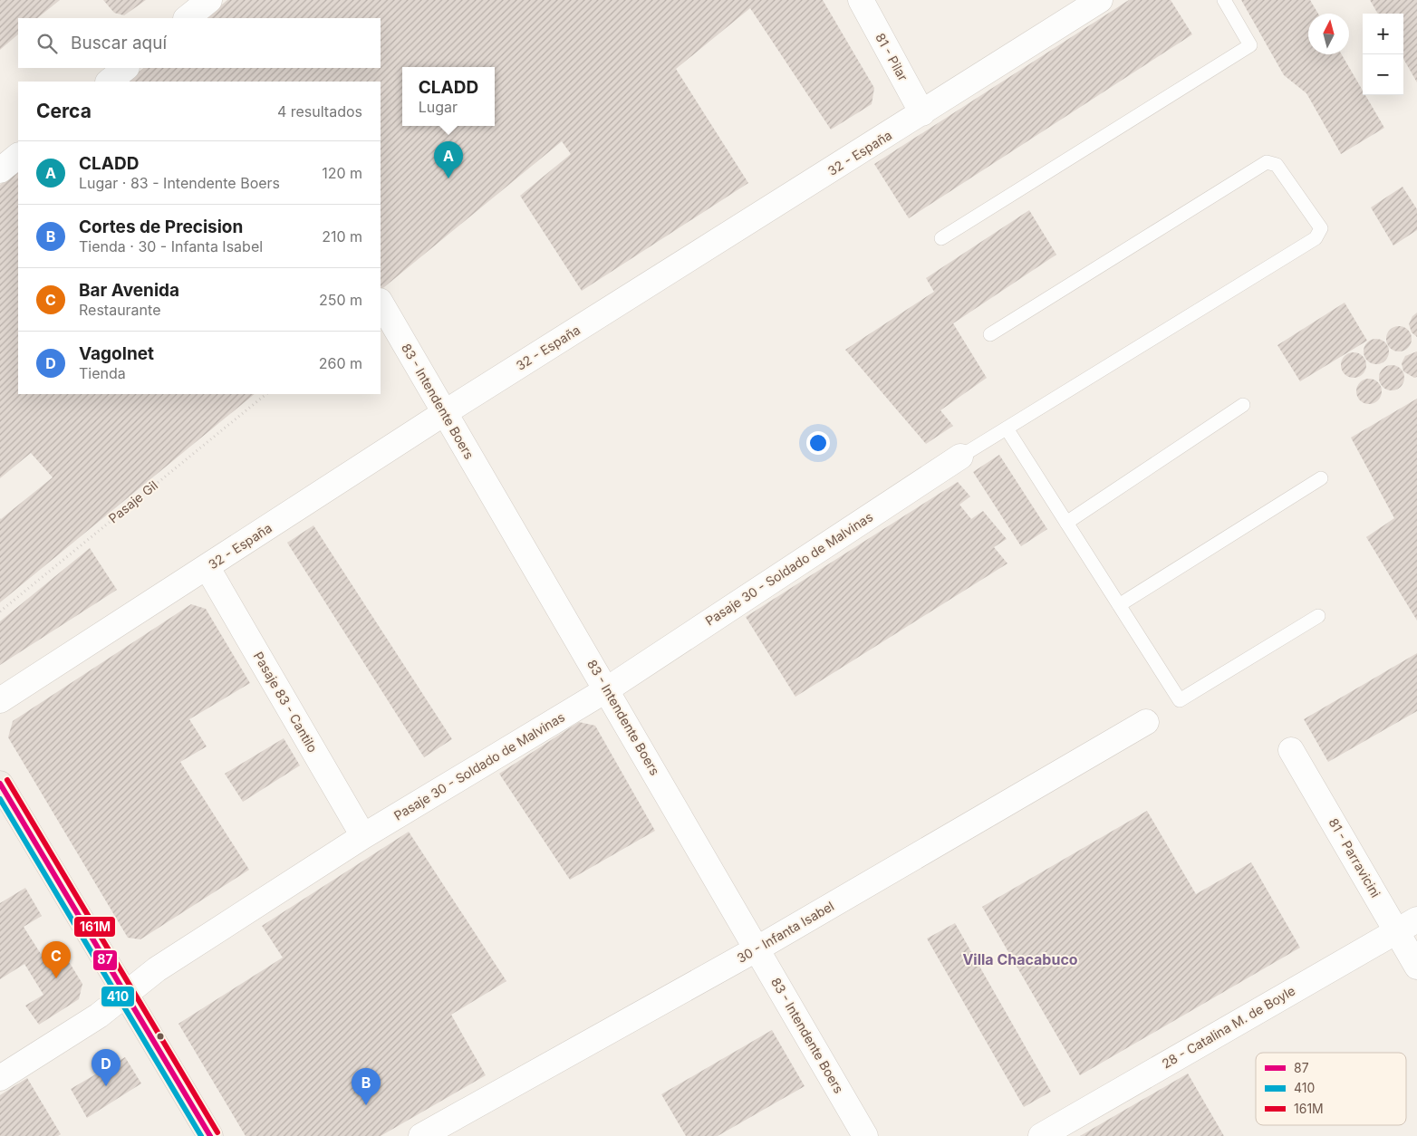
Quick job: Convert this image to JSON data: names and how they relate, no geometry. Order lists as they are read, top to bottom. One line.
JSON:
{"streets":{"street":["81 - Pilar","32 - España","83 - Intendente Boers","Pasaje 30 - Soldado de Malvinas","Pasaje 83 - Cantilo","81 - Parravicini","30 - Infanta Isabel","28 - Catalina M. de Boyle"],"path":["Pasaje Gil"]},"crossings":[["81 - Pilar","32 - España"],["32 - España","83 - Intendente Boers"],["32 - España","Pasaje 83 - Cantilo"],["83 - Intendente Boers","Pasaje 30 - Soldado de Malvinas"],["83 - Intendente Boers","30 - Infanta Isabel"],["Pasaje 30 - Soldado de Malvinas","Pasaje 83 - Cantilo"],["81 - Parravicini","28 - Catalina M. de Boyle"]],"districts":["Villa Chacabuco"],"lines":["transit line 161M","transit line 87","transit line 410"],"legend":["87","410","161M"],"north":"top","page":{"map_buttons":["+","−"],"search":"Buscar aquí","popup":["CLADD","Lugar"],"heading":["Cerca","4 resultados"],"list":[{"mark":"A","name":"CLADD","note":"Lugar · 83 - Intendente Boers","value":"120 m"},{"mark":"B","name":"Cortes de Precision","note":"Tienda · 30 - Infanta Isabel","value":"210 m"},{"mark":"C","name":"Bar Avenida","note":"Restaurante","value":"250 m"},{"mark":"D","name":"Vagolnet","note":"Tienda","value":"260 m"}],"pins":["A","C","D","B"]}}
